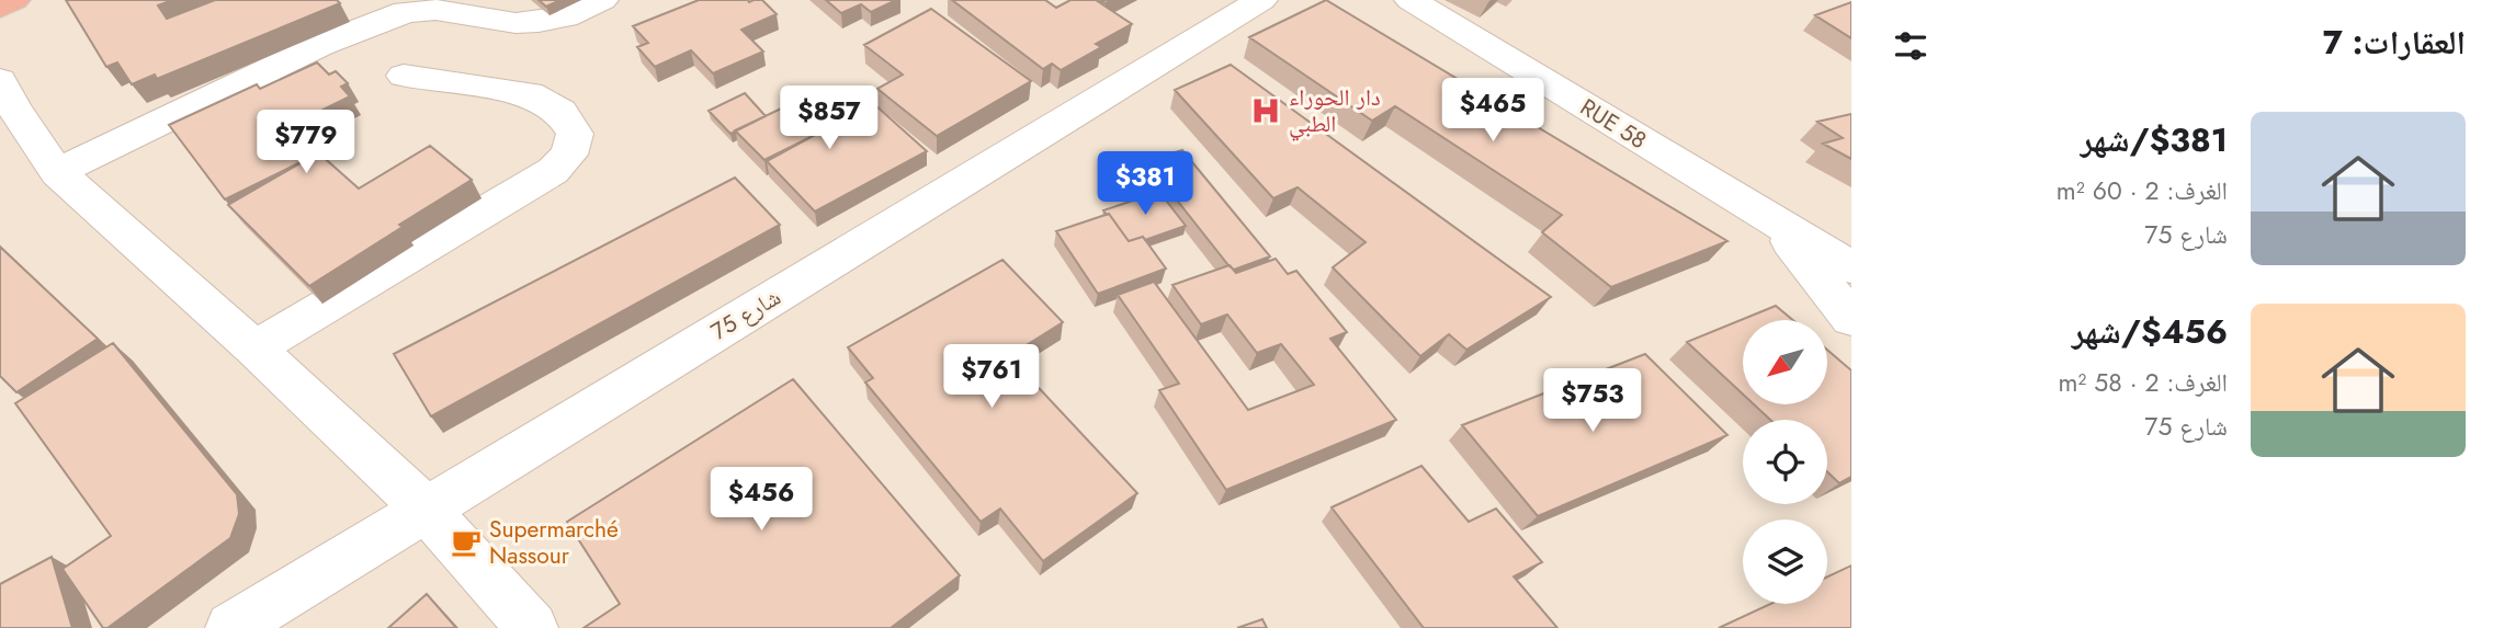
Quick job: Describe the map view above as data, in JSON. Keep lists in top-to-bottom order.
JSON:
{
  "streets": {
    "street": ["RUE 58", "شارع 75"]
  },
  "places": {
    "hospital": ["دار الحوراء الطبي"],
    "cafe": ["Supermarché Nassour"]
  },
  "north": "bottom left",
  "page": {
    "heading": "العقارات: 7",
    "price": [
      "$465",
      "$857",
      "$779",
      "$381",
      "$761",
      "$753",
      "$456"
    ],
    "list": [
      {
        "name": "$381/شهر",
        "note": "الغرف: 2 · 60 m² · شارع 75"
      },
      {
        "name": "$456/شهر",
        "note": "الغرف: 2 · 58 m² · شارع 75"
      }
    ]
  }
}
